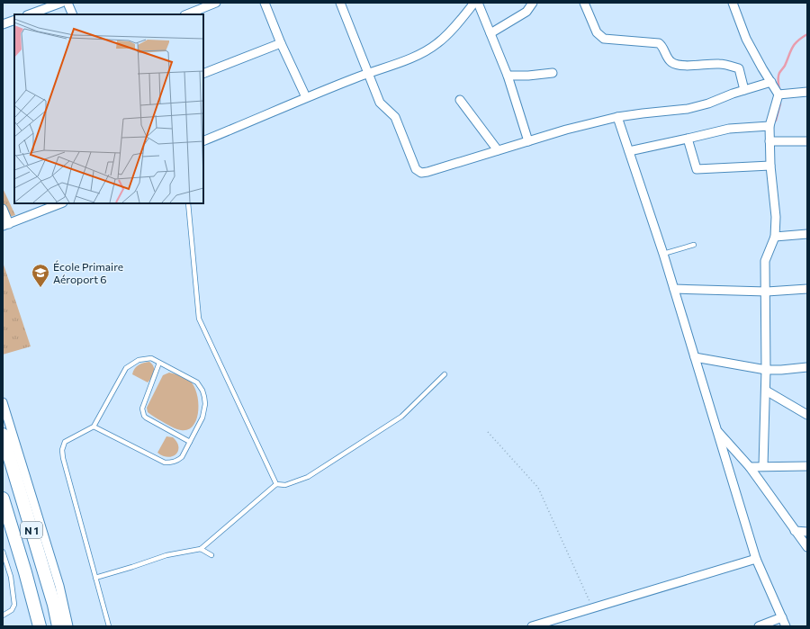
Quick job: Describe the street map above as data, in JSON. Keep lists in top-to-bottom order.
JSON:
{
  "streets": {
    "highway": ["N 1"]
  },
  "places": {
    "school or university": ["École Primaire Aéroport 6"]
  }
}
